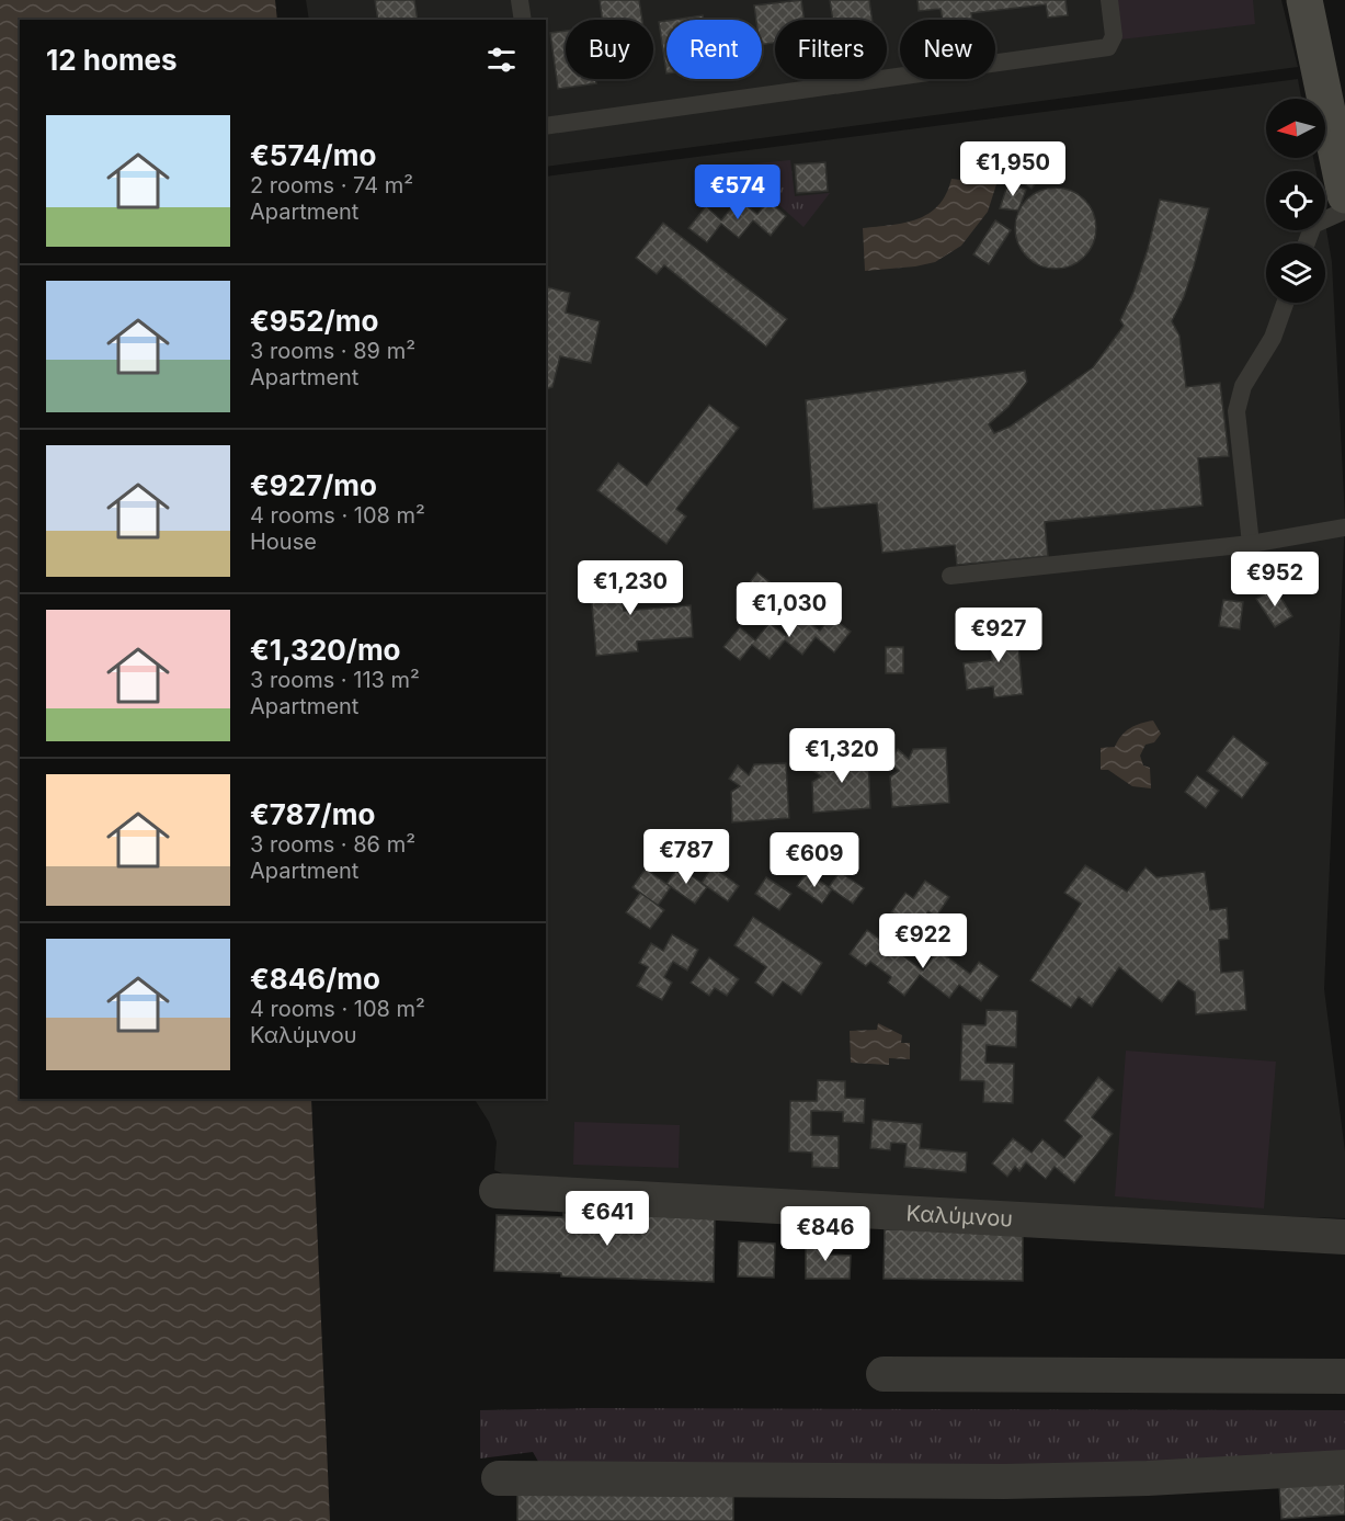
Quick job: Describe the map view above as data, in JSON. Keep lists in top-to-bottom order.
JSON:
{
  "streets": {
    "street": ["Καλύμνου"]
  },
  "north": "left",
  "page": {
    "chip": [
      "Buy",
      "Rent",
      "Filters",
      "New"
    ],
    "heading": "12 homes",
    "list": [
      {
        "name": "€574/mo",
        "note": "2 rooms · 74 m² · Apartment"
      },
      {
        "name": "€952/mo",
        "note": "3 rooms · 89 m² · Apartment"
      },
      {
        "name": "€927/mo",
        "note": "4 rooms · 108 m² · House"
      },
      {
        "name": "€1,320/mo",
        "note": "3 rooms · 113 m² · Apartment"
      },
      {
        "name": "€787/mo",
        "note": "3 rooms · 86 m² · Apartment"
      },
      {
        "name": "€846/mo",
        "note": "4 rooms · 108 m² · Καλύμνου"
      }
    ],
    "price": [
      "€1,950",
      "€574",
      "€952",
      "€1,230",
      "€1,030",
      "€927",
      "€1,320",
      "€787",
      "€609",
      "€922",
      "€641",
      "€846"
    ]
  }
}
